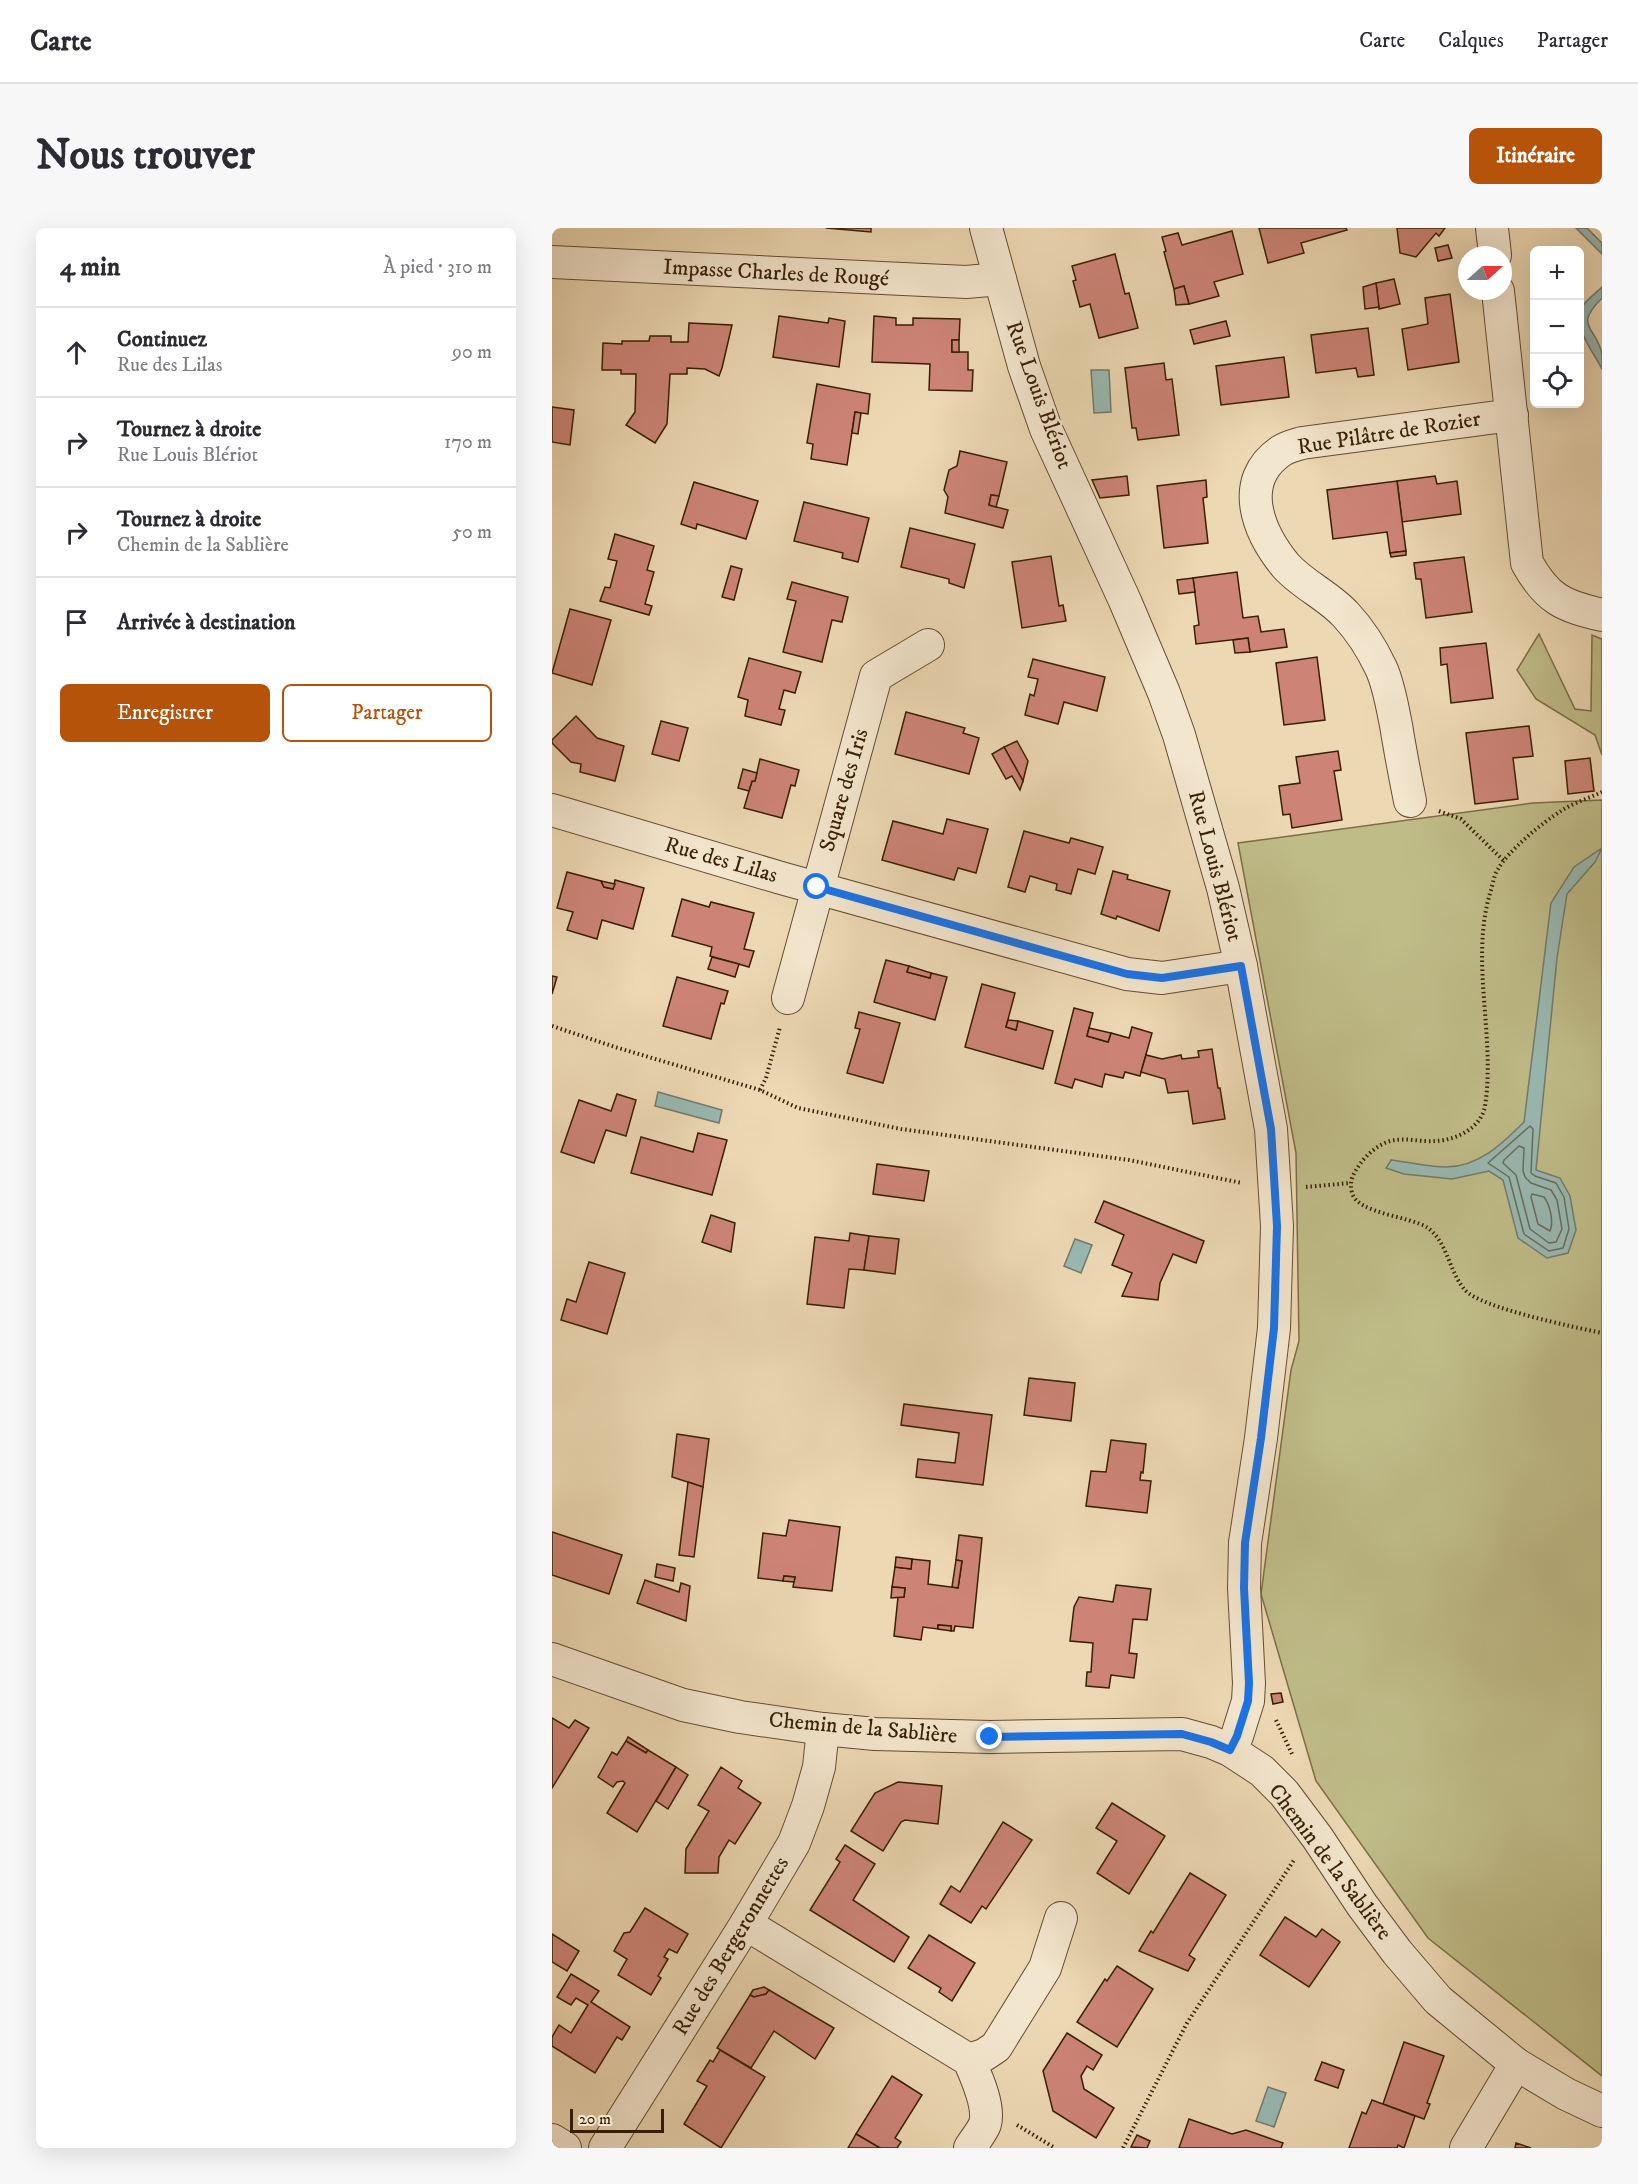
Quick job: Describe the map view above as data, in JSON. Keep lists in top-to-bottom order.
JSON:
{
  "streets": {
    "street": [
      "Impasse Charles de Rougé",
      "Rue Louis Blériot",
      "Rue Pilâtre de Rozier",
      "Square des Iris",
      "Rue des Lilas",
      "Chemin de la Sablière",
      "Rue des Bergeronnettes"
    ]
  },
  "crossings": [
    ["Impasse Charles de Rougé", "Rue Louis Blériot"],
    ["Rue Louis Blériot", "Rue des Lilas"],
    ["Rue Louis Blériot", "Chemin de la Sablière"],
    ["Square des Iris", "Rue des Lilas"],
    ["Chemin de la Sablière", "Rue des Bergeronnettes"]
  ],
  "scale_bar": "20 m",
  "north": "right",
  "page": {
    "header": "Carte",
    "nav": ["Carte", "Calques", "Partager"],
    "buttons": [
      "Itinéraire",
      ["Enregistrer", "Partager"]
    ],
    "title": "Nous trouver",
    "heading": ["4 min", "À pied · 310 m"],
    "map_buttons": ["+", "−"],
    "list": [
      ["Continuez", "Rue des Lilas", "90 m"],
      ["Tournez à droite", "Rue Louis Blériot", "170 m"],
      ["Tournez à droite", "Chemin de la Sablière", "50 m"],
      "Arrivée à destination"
    ],
    "scale": "20 m"
  }
}
